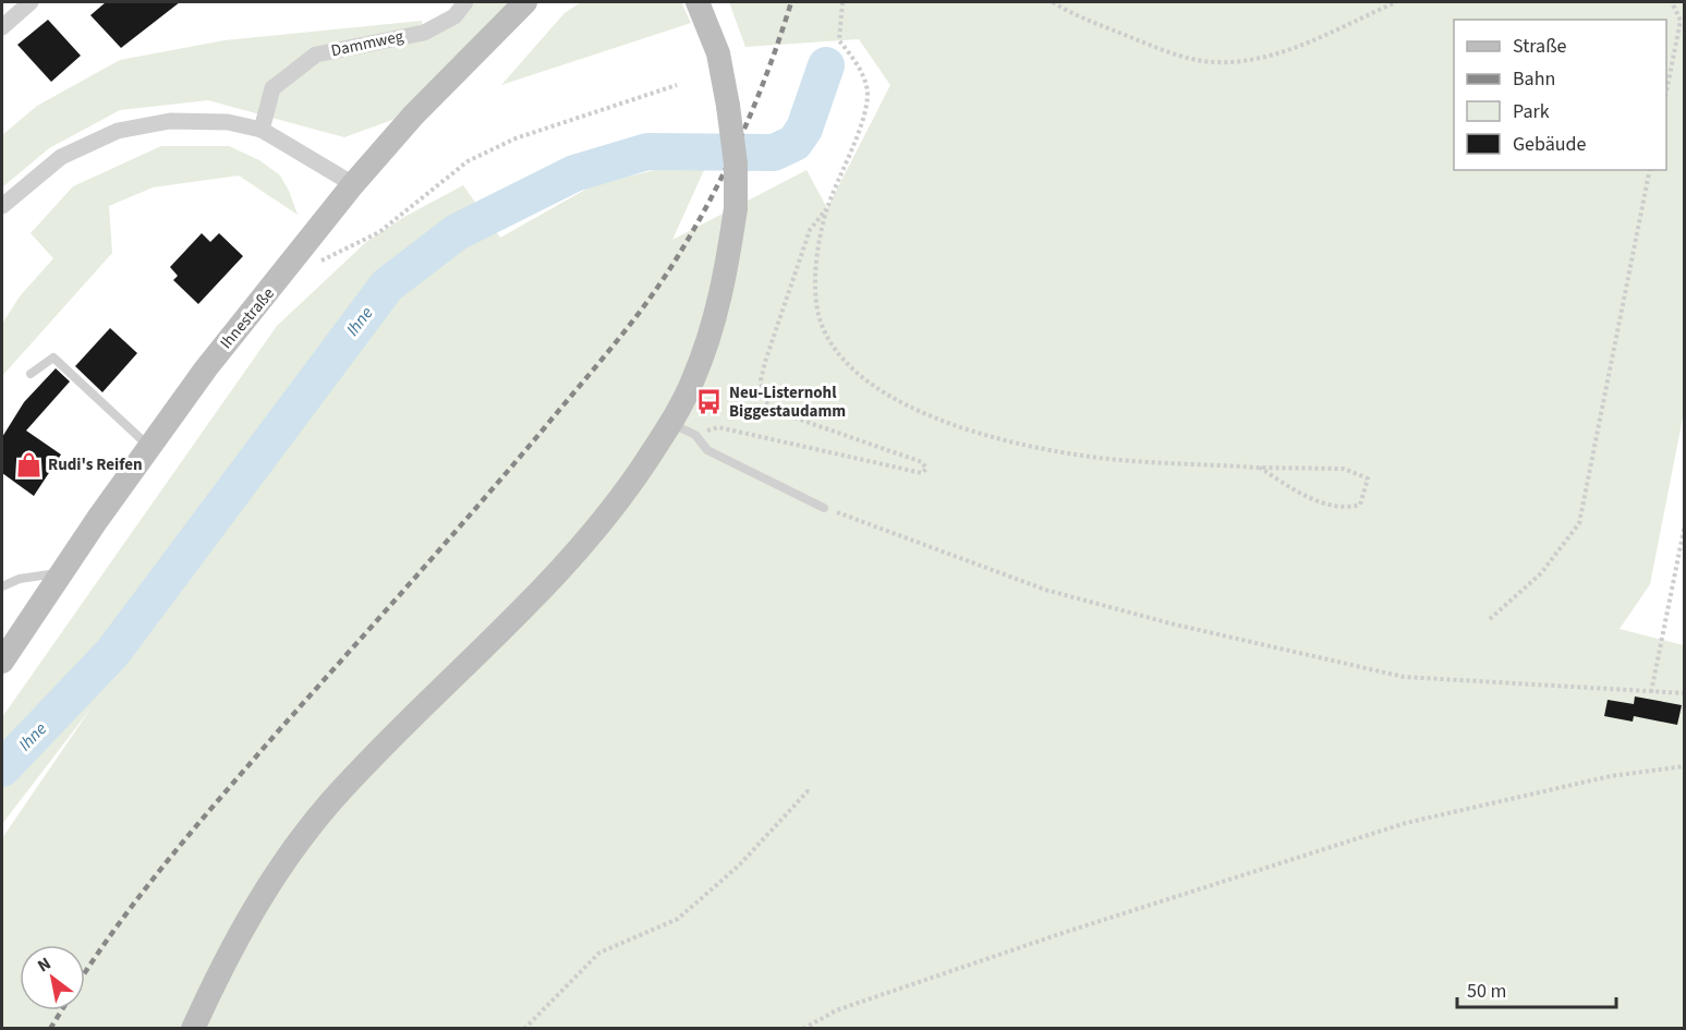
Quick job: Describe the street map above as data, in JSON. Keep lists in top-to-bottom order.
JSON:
{
  "streets": {
    "main road": ["Ihnestraße"],
    "street": ["Dammweg"]
  },
  "water": ["Ihne"],
  "places": {
    "bus stop": ["Neu-Listernohl Biggestaudamm"],
    "shop": ["Rudi's Reifen"]
  },
  "legend": [
    "Straße",
    "Bahn",
    "Park",
    "Gebäude"
  ],
  "scale_bar": "50 m",
  "north": "top left"
}
